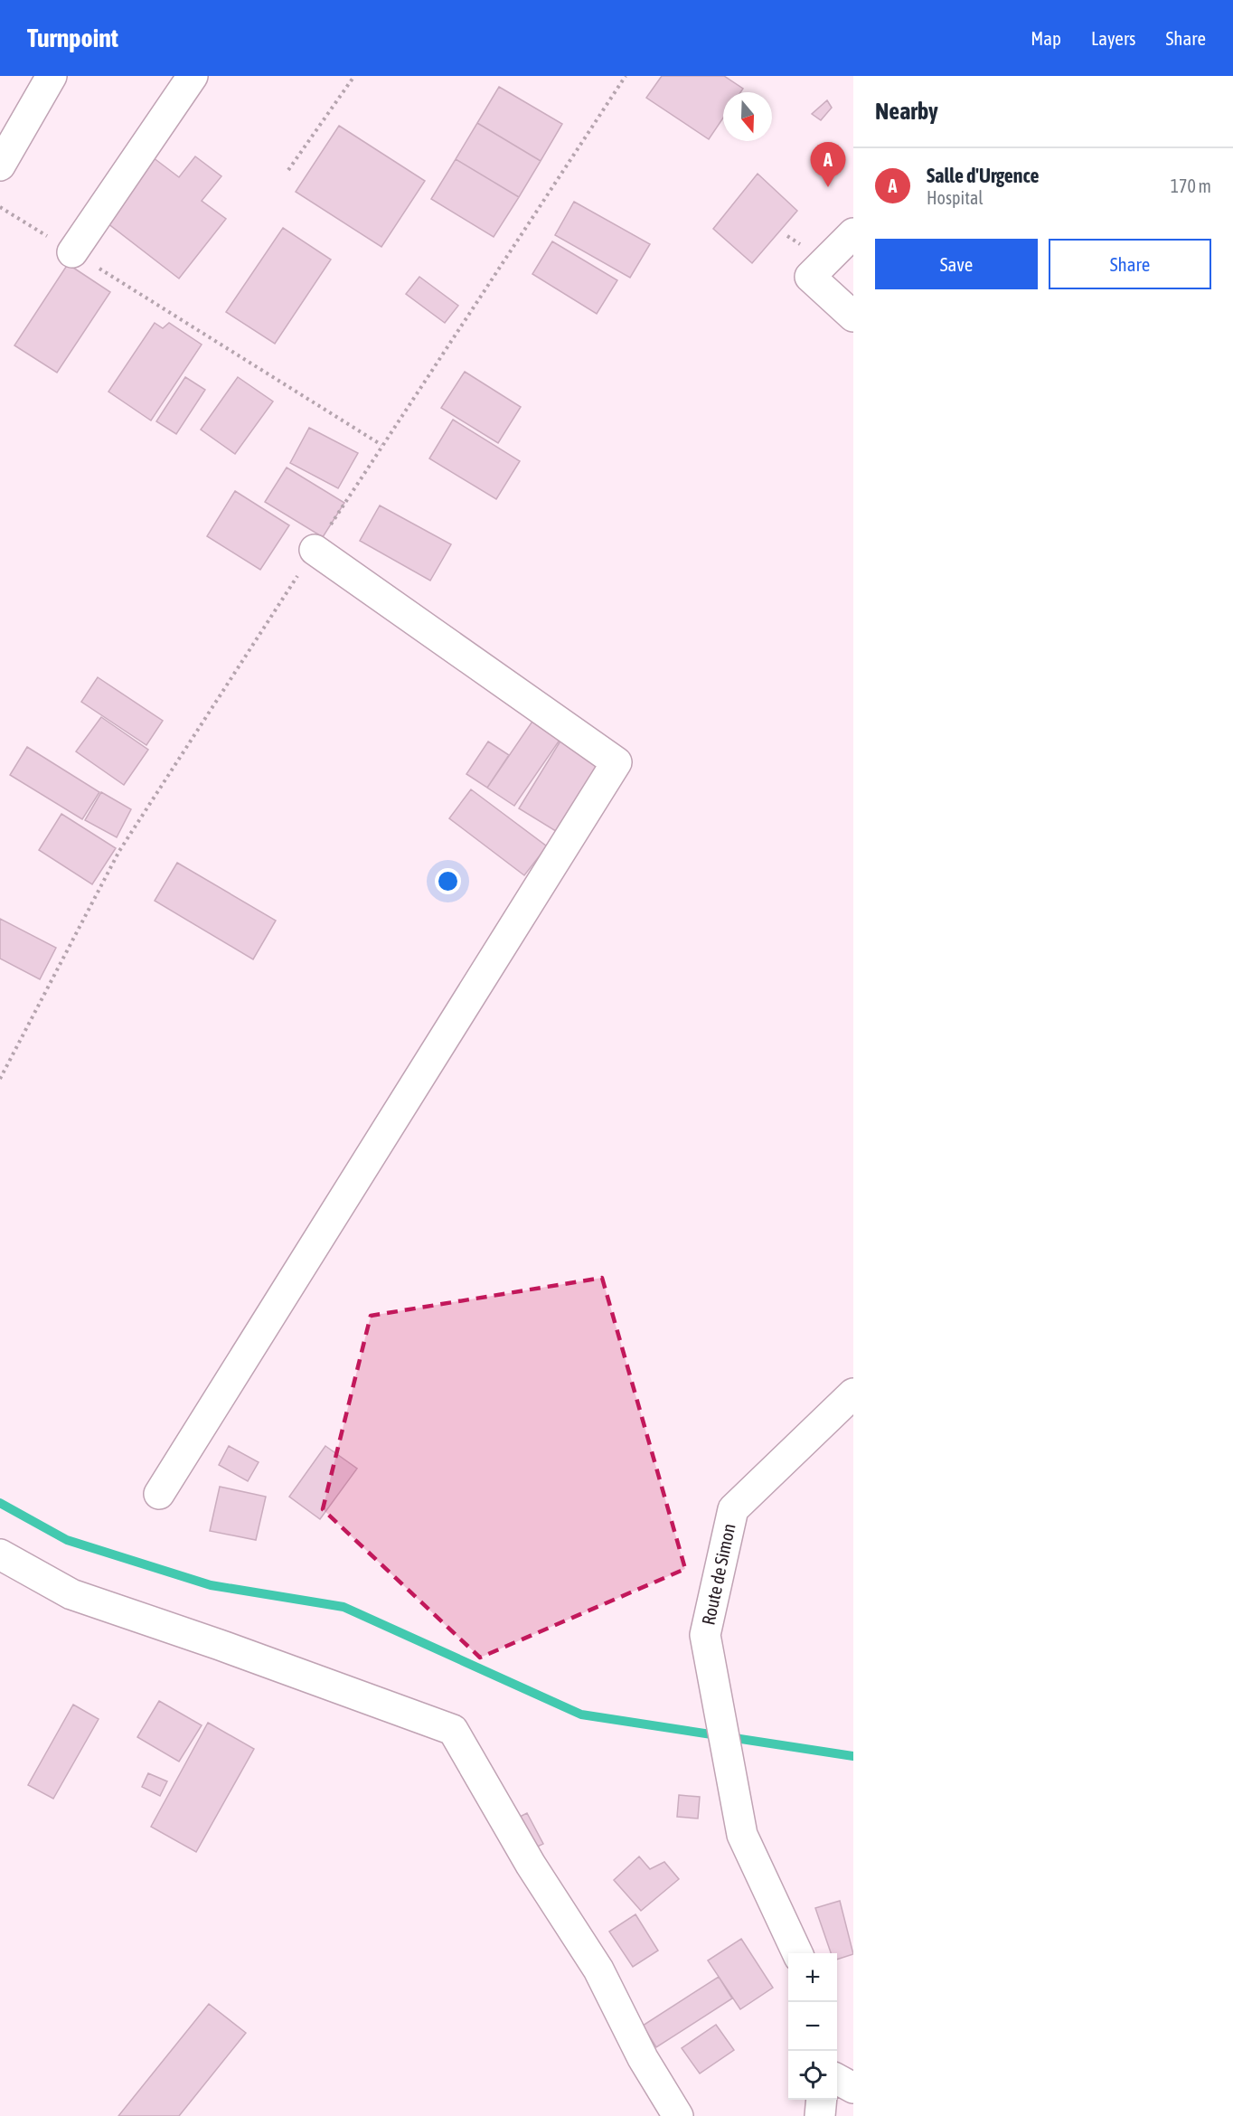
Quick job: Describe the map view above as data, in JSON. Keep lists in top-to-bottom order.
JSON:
{
  "streets": {
    "street": ["Route de Simon"]
  },
  "north": "bottom",
  "page": {
    "header": "Turnpoint",
    "nav": ["Map", "Layers", "Share"],
    "heading": "Nearby",
    "pins": "A",
    "list": [
      {
        "mark": "A",
        "name": "Salle d'Urgence",
        "note": "Hospital",
        "value": "170 m"
      }
    ],
    "buttons": ["Save", "Share"],
    "map_buttons": ["+", "−"]
  }
}
